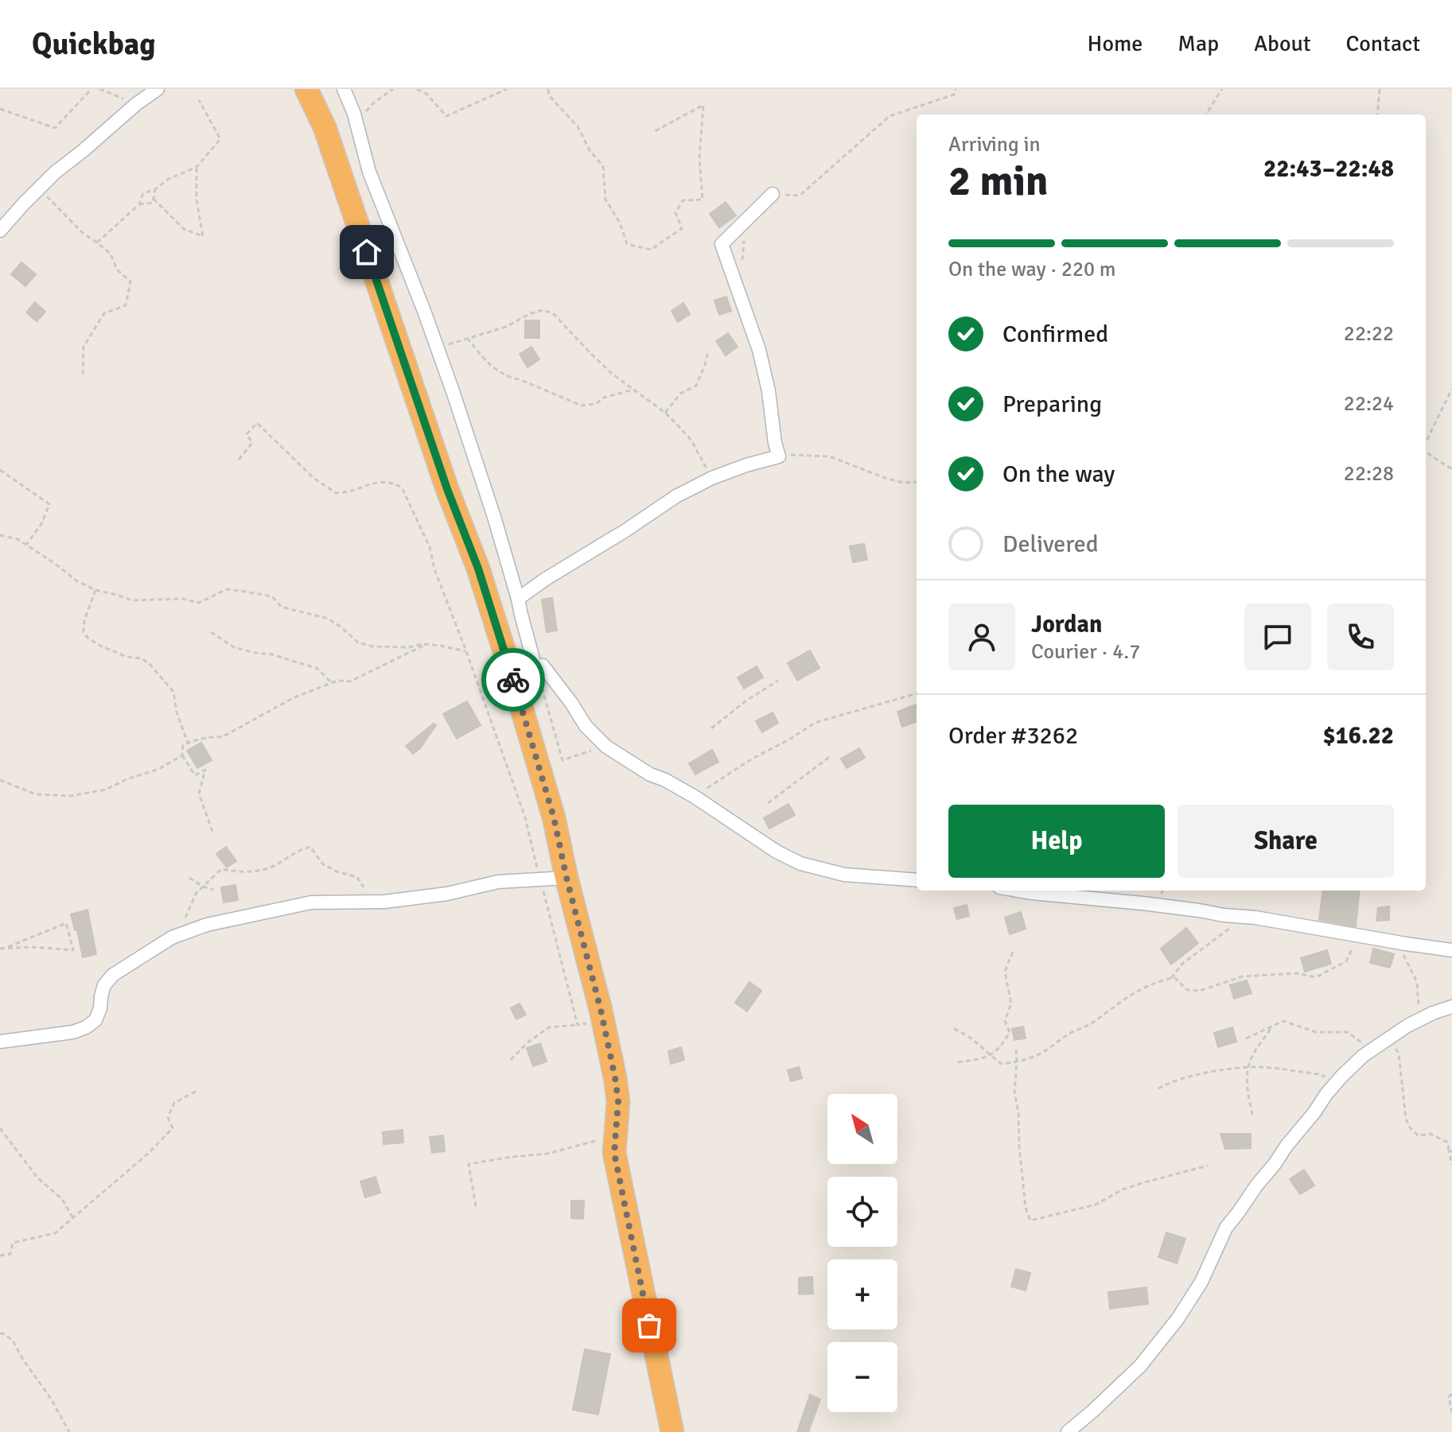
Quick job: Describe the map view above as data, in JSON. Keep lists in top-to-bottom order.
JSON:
{
  "north": "top left",
  "page": {
    "header": "Quickbag",
    "nav": [
      "Home",
      "Map",
      "About",
      "Contact"
    ],
    "heading": ["2 min", "Arriving in", "22:43–22:48"],
    "panel": [
      "Jordan",
      "Courier · 4.7",
      "Order #3262",
      "$16.22"
    ],
    "bar": "On the way · 220 m",
    "list": [
      ["Confirmed", "22:22"],
      ["Preparing", "22:24"],
      ["On the way", "22:28"],
      "Delivered"
    ],
    "buttons": ["Help", "Share"],
    "map_buttons": ["+", "−"]
  }
}
